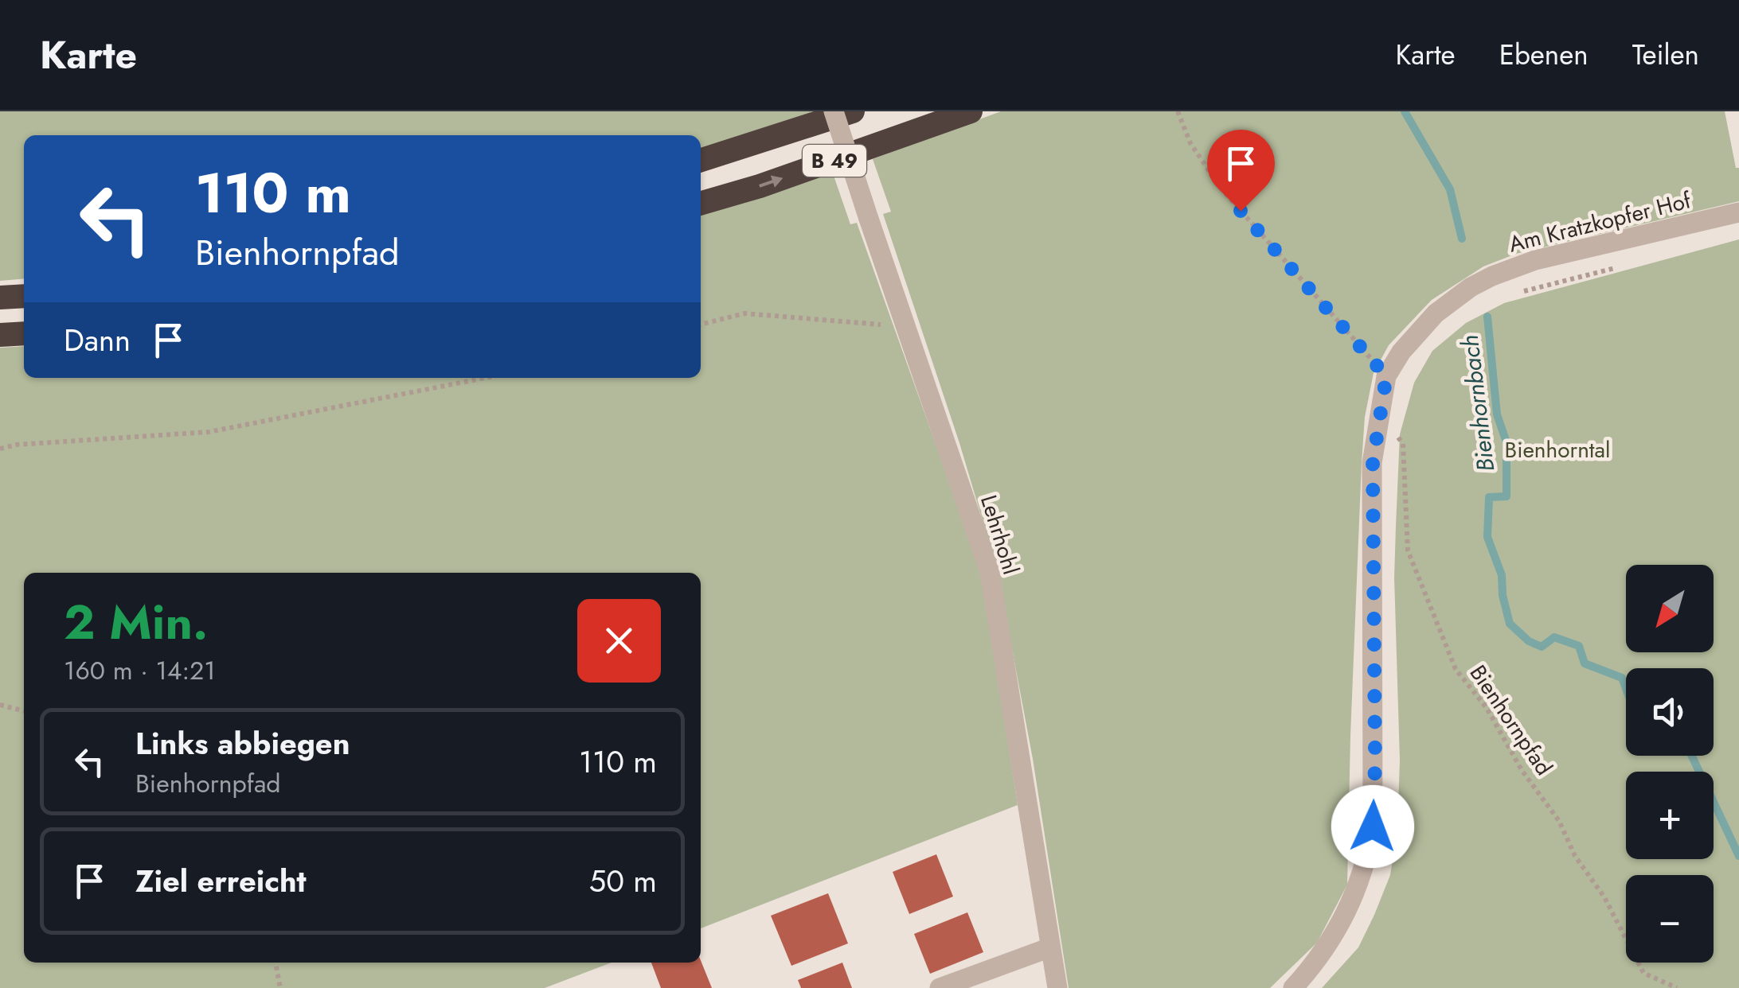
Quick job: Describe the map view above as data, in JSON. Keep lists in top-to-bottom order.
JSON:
{
  "streets": {
    "highway": ["B 49"],
    "street": ["Am Kratzkopfer Hof", "Lehrhohl"],
    "path": ["Bienhornpfad"]
  },
  "water": ["Bienhornbach"],
  "parks": ["Bienhorntal"],
  "north": "bottom left",
  "page": {
    "header": "Karte",
    "nav": ["Karte", "Ebenen", "Teilen"],
    "turn": ["110 m", "Bienhornpfad"],
    "then": "Dann",
    "map_buttons": ["+", "−"],
    "heading": ["2 Min.", "160 m · 14:21"],
    "list": [
      {
        "name": "Links abbiegen",
        "note": "Bienhornpfad",
        "value": "110 m"
      },
      {
        "name": "Ziel erreicht",
        "value": "50 m"
      }
    ]
  }
}
